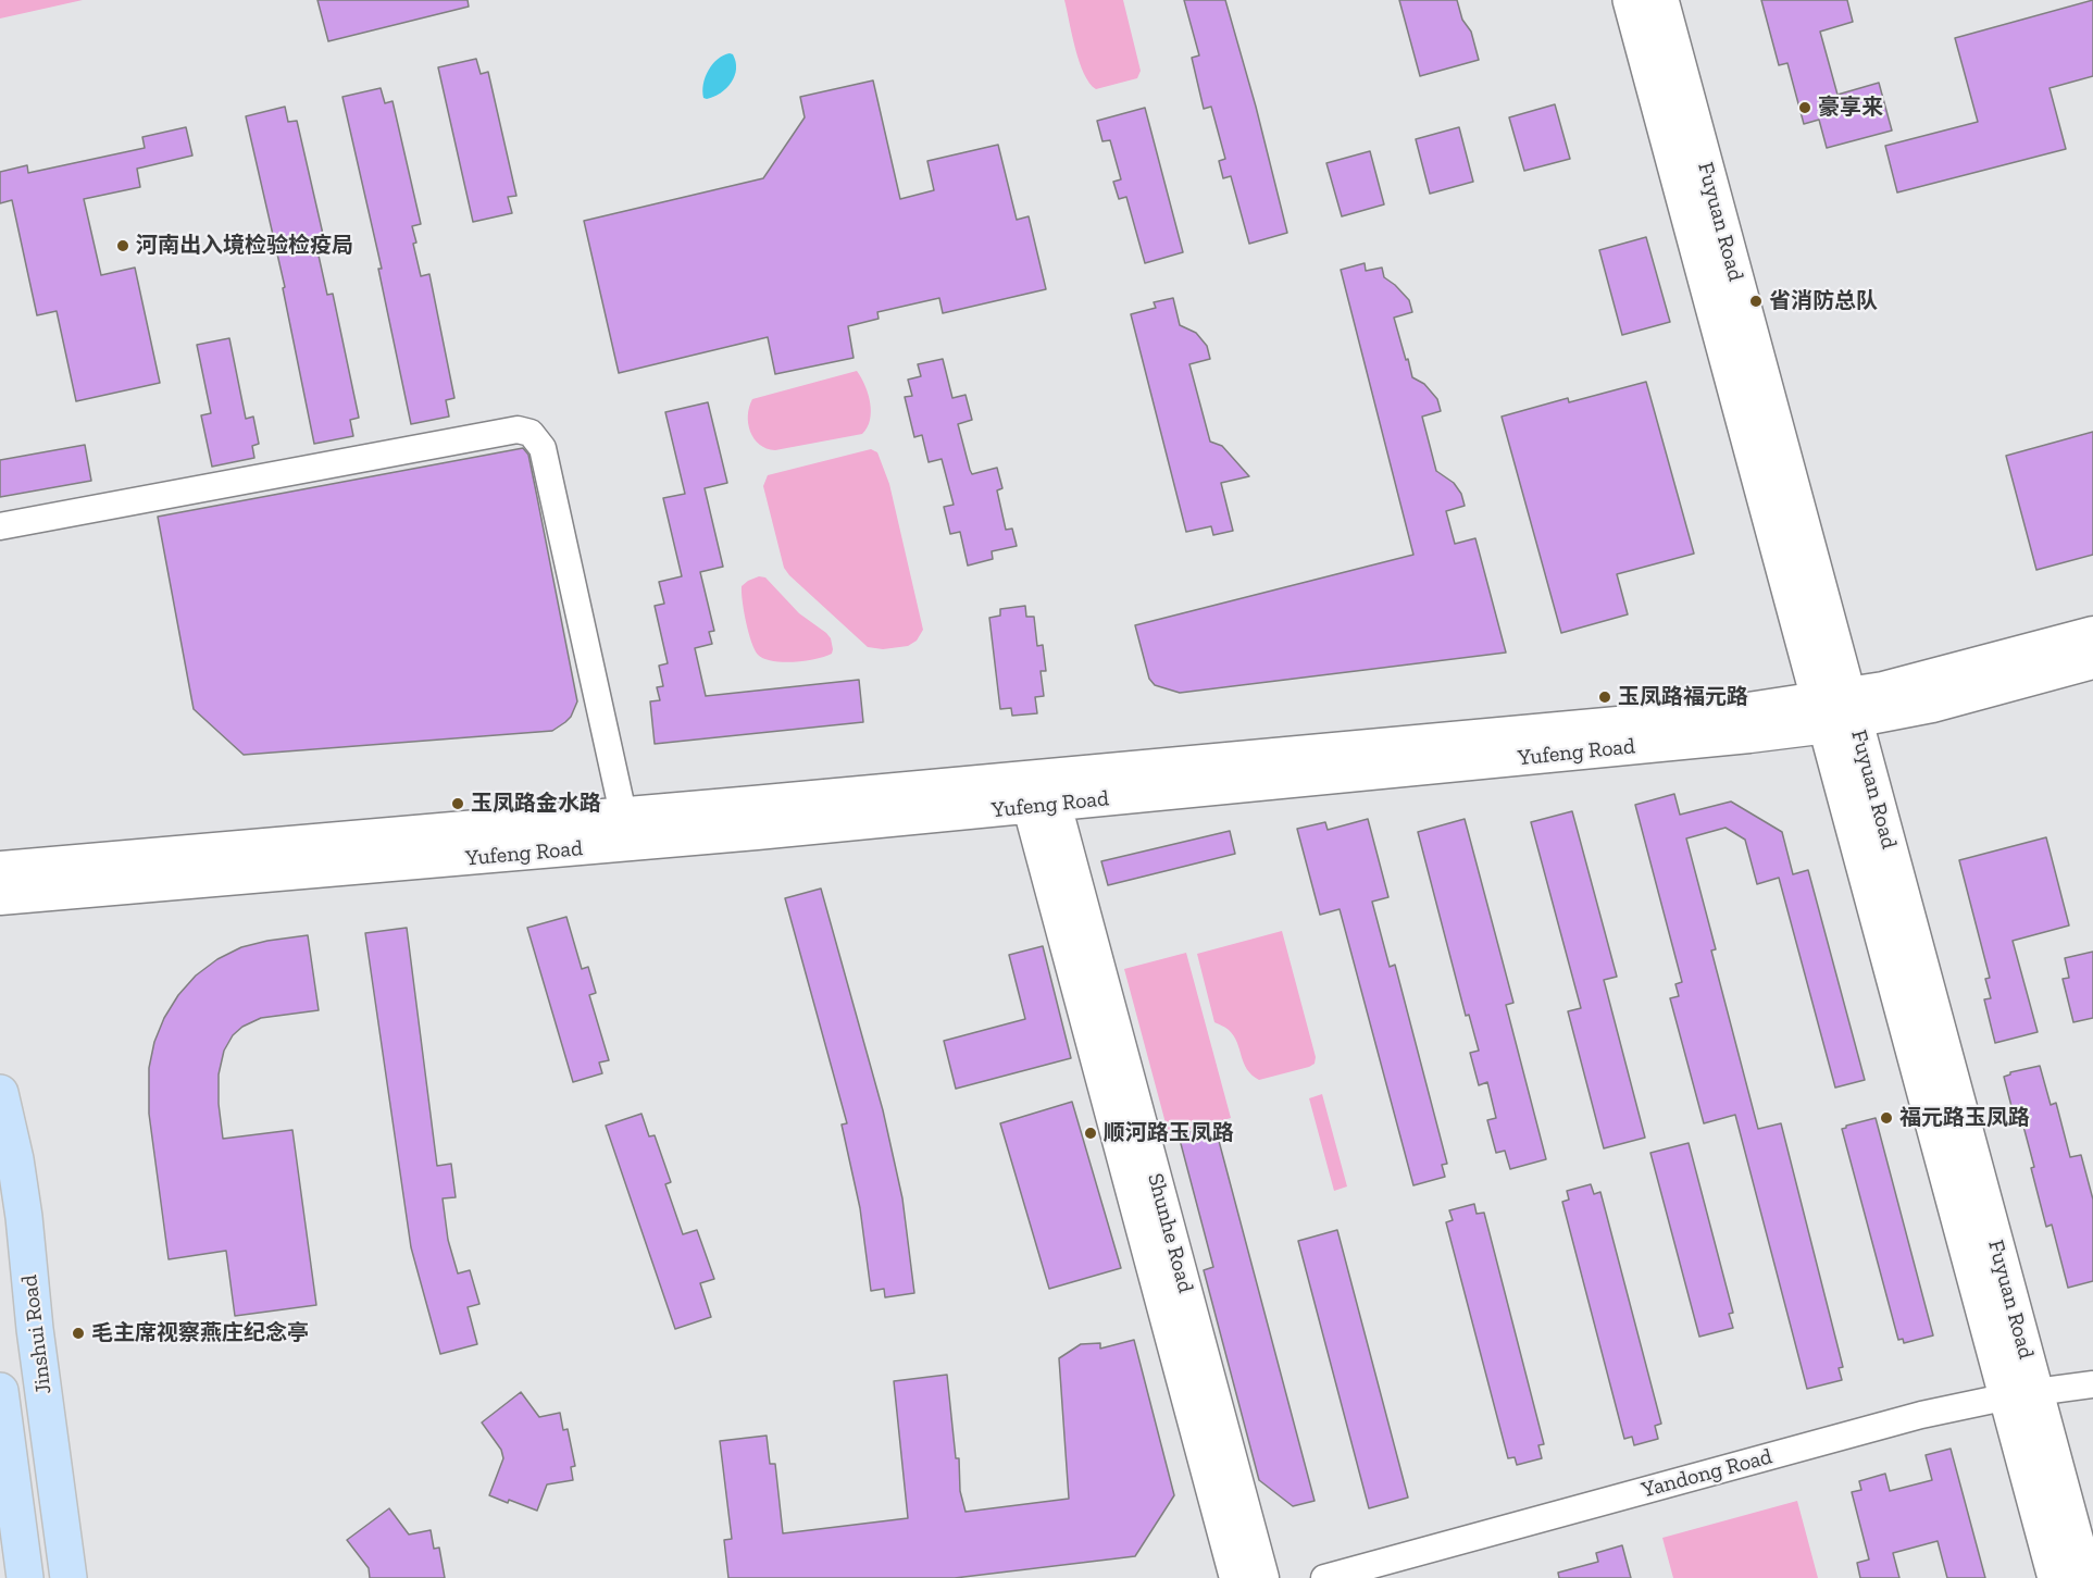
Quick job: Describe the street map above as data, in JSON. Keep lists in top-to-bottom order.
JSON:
{
  "streets": {
    "main road": ["Fuyuan Road", "Jinshui Road"],
    "street": ["Yufeng Road", "Shunhe Road", "Yandong Road"]
  },
  "crossings": [
    ["Fuyuan Road", "Yufeng Road"],
    ["Fuyuan Road", "Yandong Road"],
    ["Yufeng Road", "Shunhe Road"]
  ],
  "places": [
    "豪享来",
    "河南出入境检验检疫局",
    "省消防总队",
    "玉凤路福元路",
    "玉凤路金水路",
    "福元路玉凤路",
    "顺河路玉凤路",
    "毛主席视察燕庄纪念亭"
  ]
}
